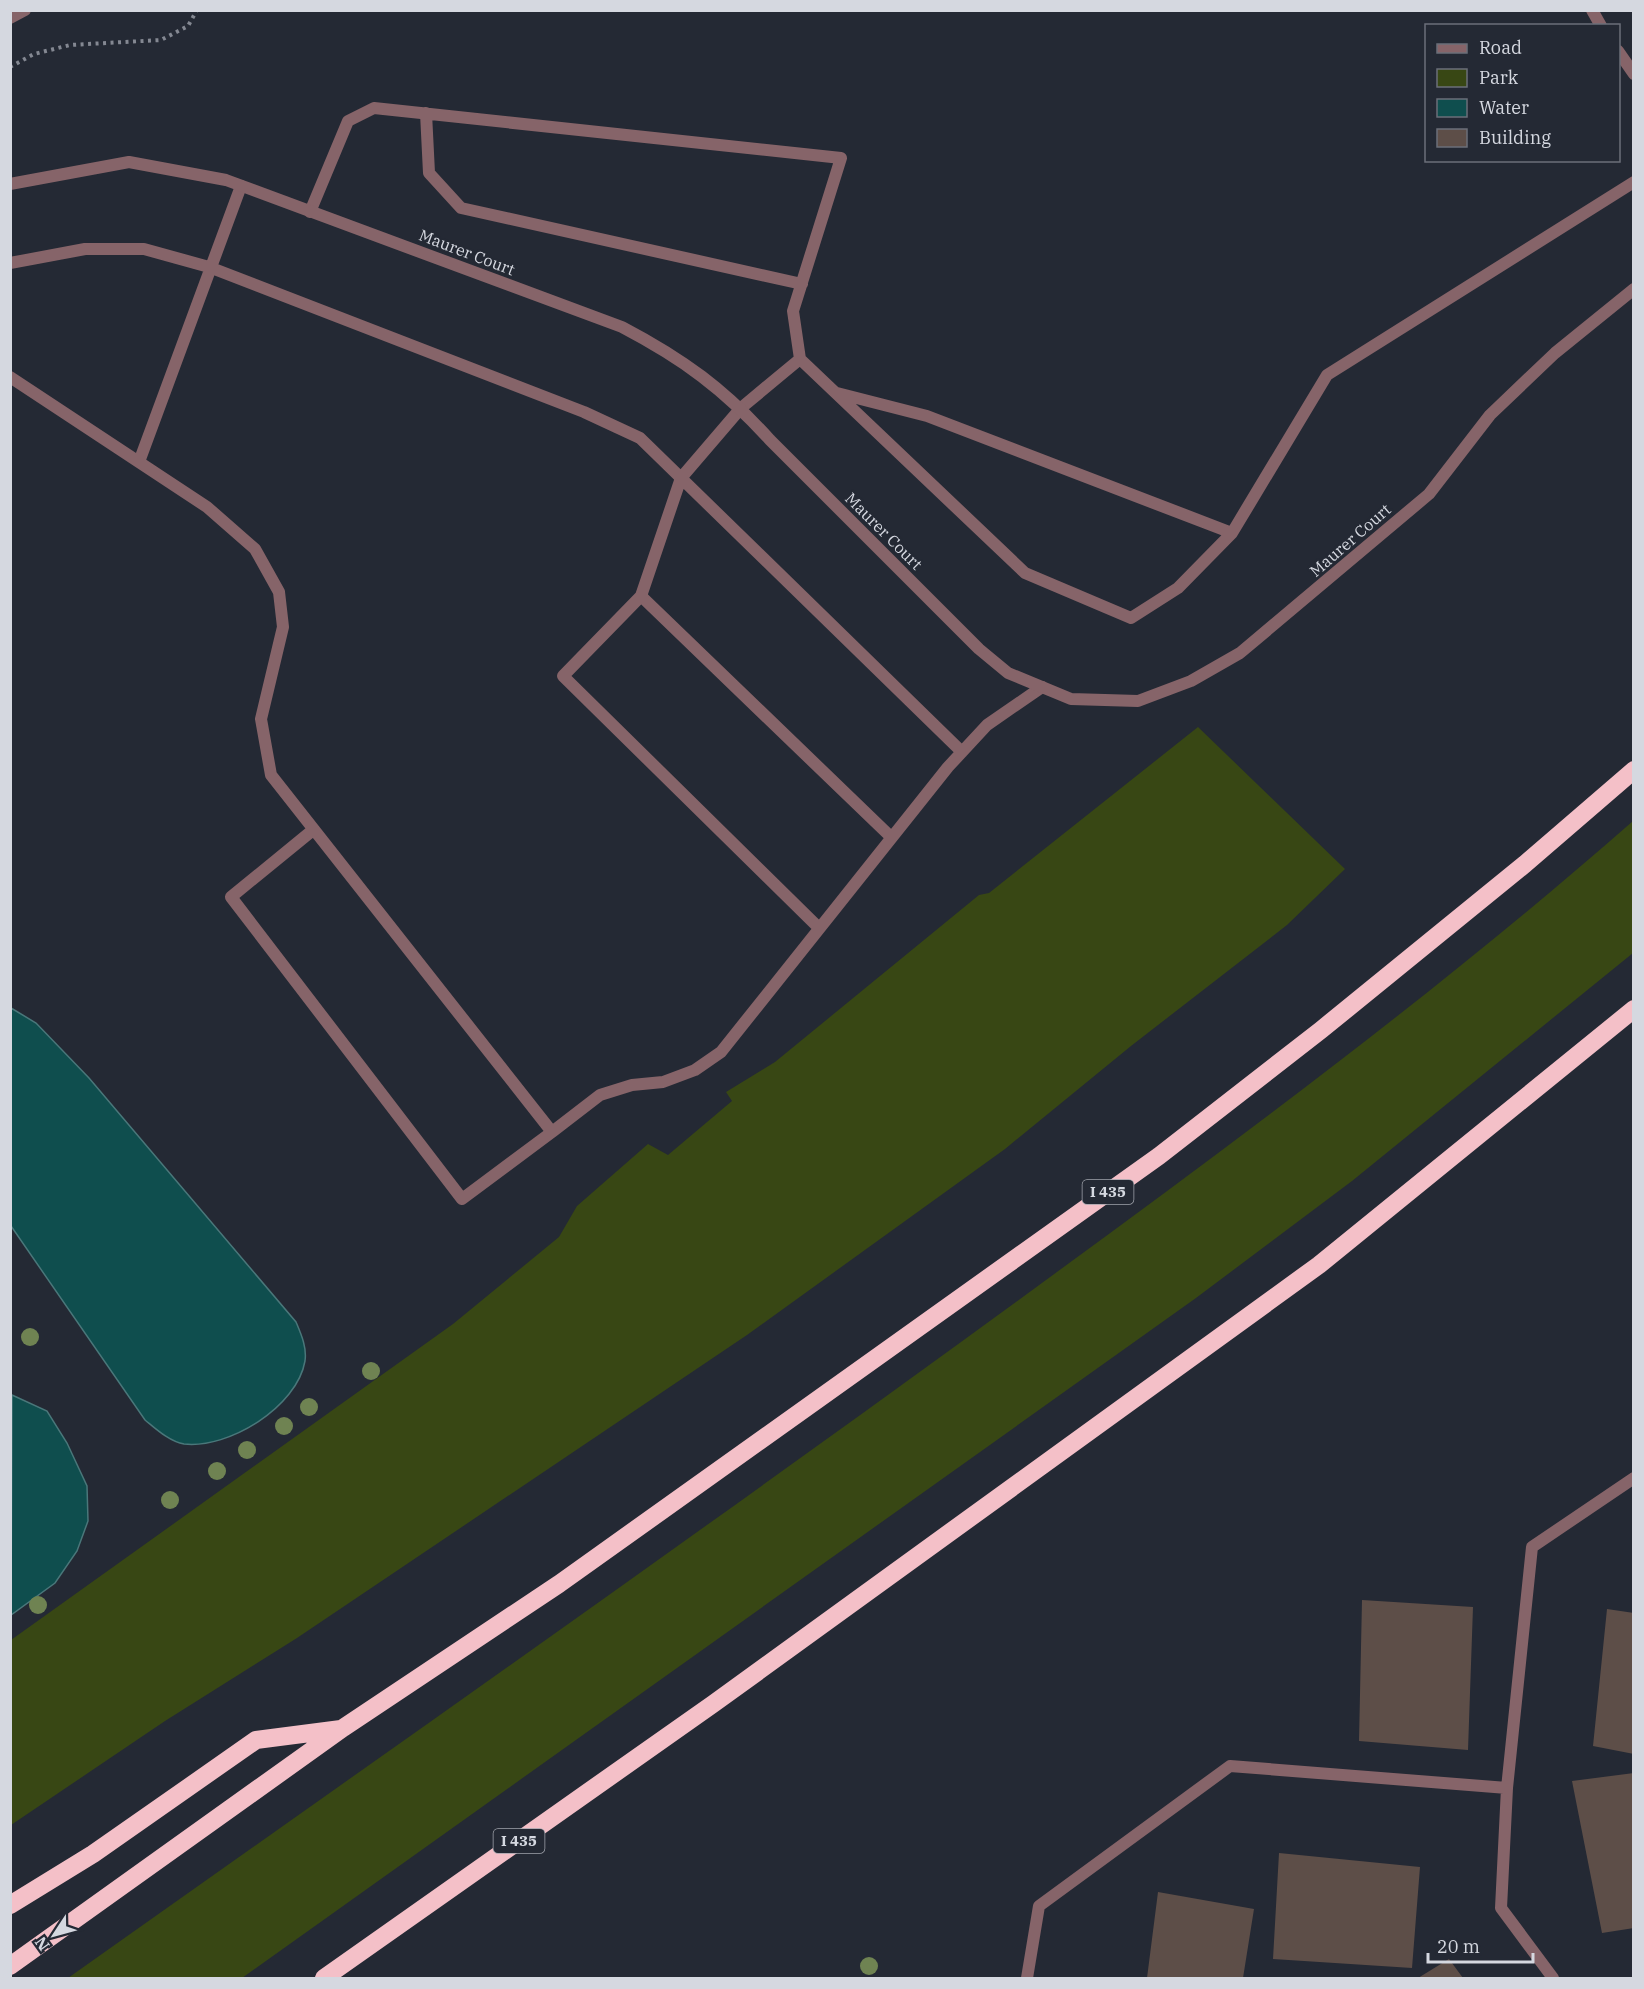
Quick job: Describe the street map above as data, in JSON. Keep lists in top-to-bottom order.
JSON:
{
  "streets": {
    "highway": ["I 435"],
    "street": ["Maurer Court"]
  },
  "legend": [
    "Road",
    "Park",
    "Water",
    "Building"
  ],
  "scale_bar": "20 m",
  "north": "bottom left"
}
